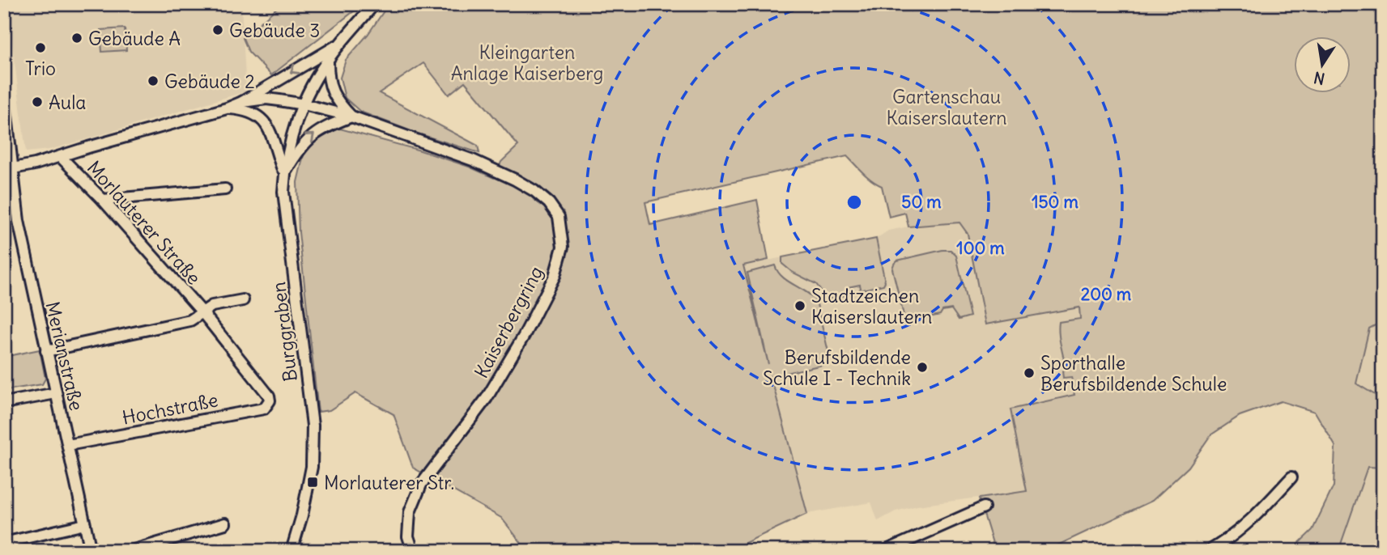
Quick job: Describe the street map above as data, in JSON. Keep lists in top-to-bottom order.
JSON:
{
  "streets": {
    "street": [
      "Morlauterer Straße",
      "Kaiserbergring",
      "Burggraben",
      "Merianstraße",
      "Hochstraße"
    ]
  },
  "crossings": [
    ["Morlauterer Straße", "Hochstraße"],
    ["Kaiserbergring", "Burggraben"],
    ["Merianstraße", "Hochstraße"]
  ],
  "parks": ["Kleingarten Anlage Kaiserberg", "Gartenschau Kaiserslautern"],
  "places": {
    "other": [
      "Gebäude 3",
      "Gebäude A",
      "Trio",
      "Gebäude 2",
      "Aula",
      "Stadtzeichen Kaiserslautern",
      "Berufsbildende Schule I - Technik",
      "Sporthalle Berufsbildende Schule"
    ],
    "transit": ["Morlauterer Str."]
  },
  "north": "bottom",
  "rings": [
    "50 m",
    "150 m",
    "100 m",
    "200 m"
  ]
}
